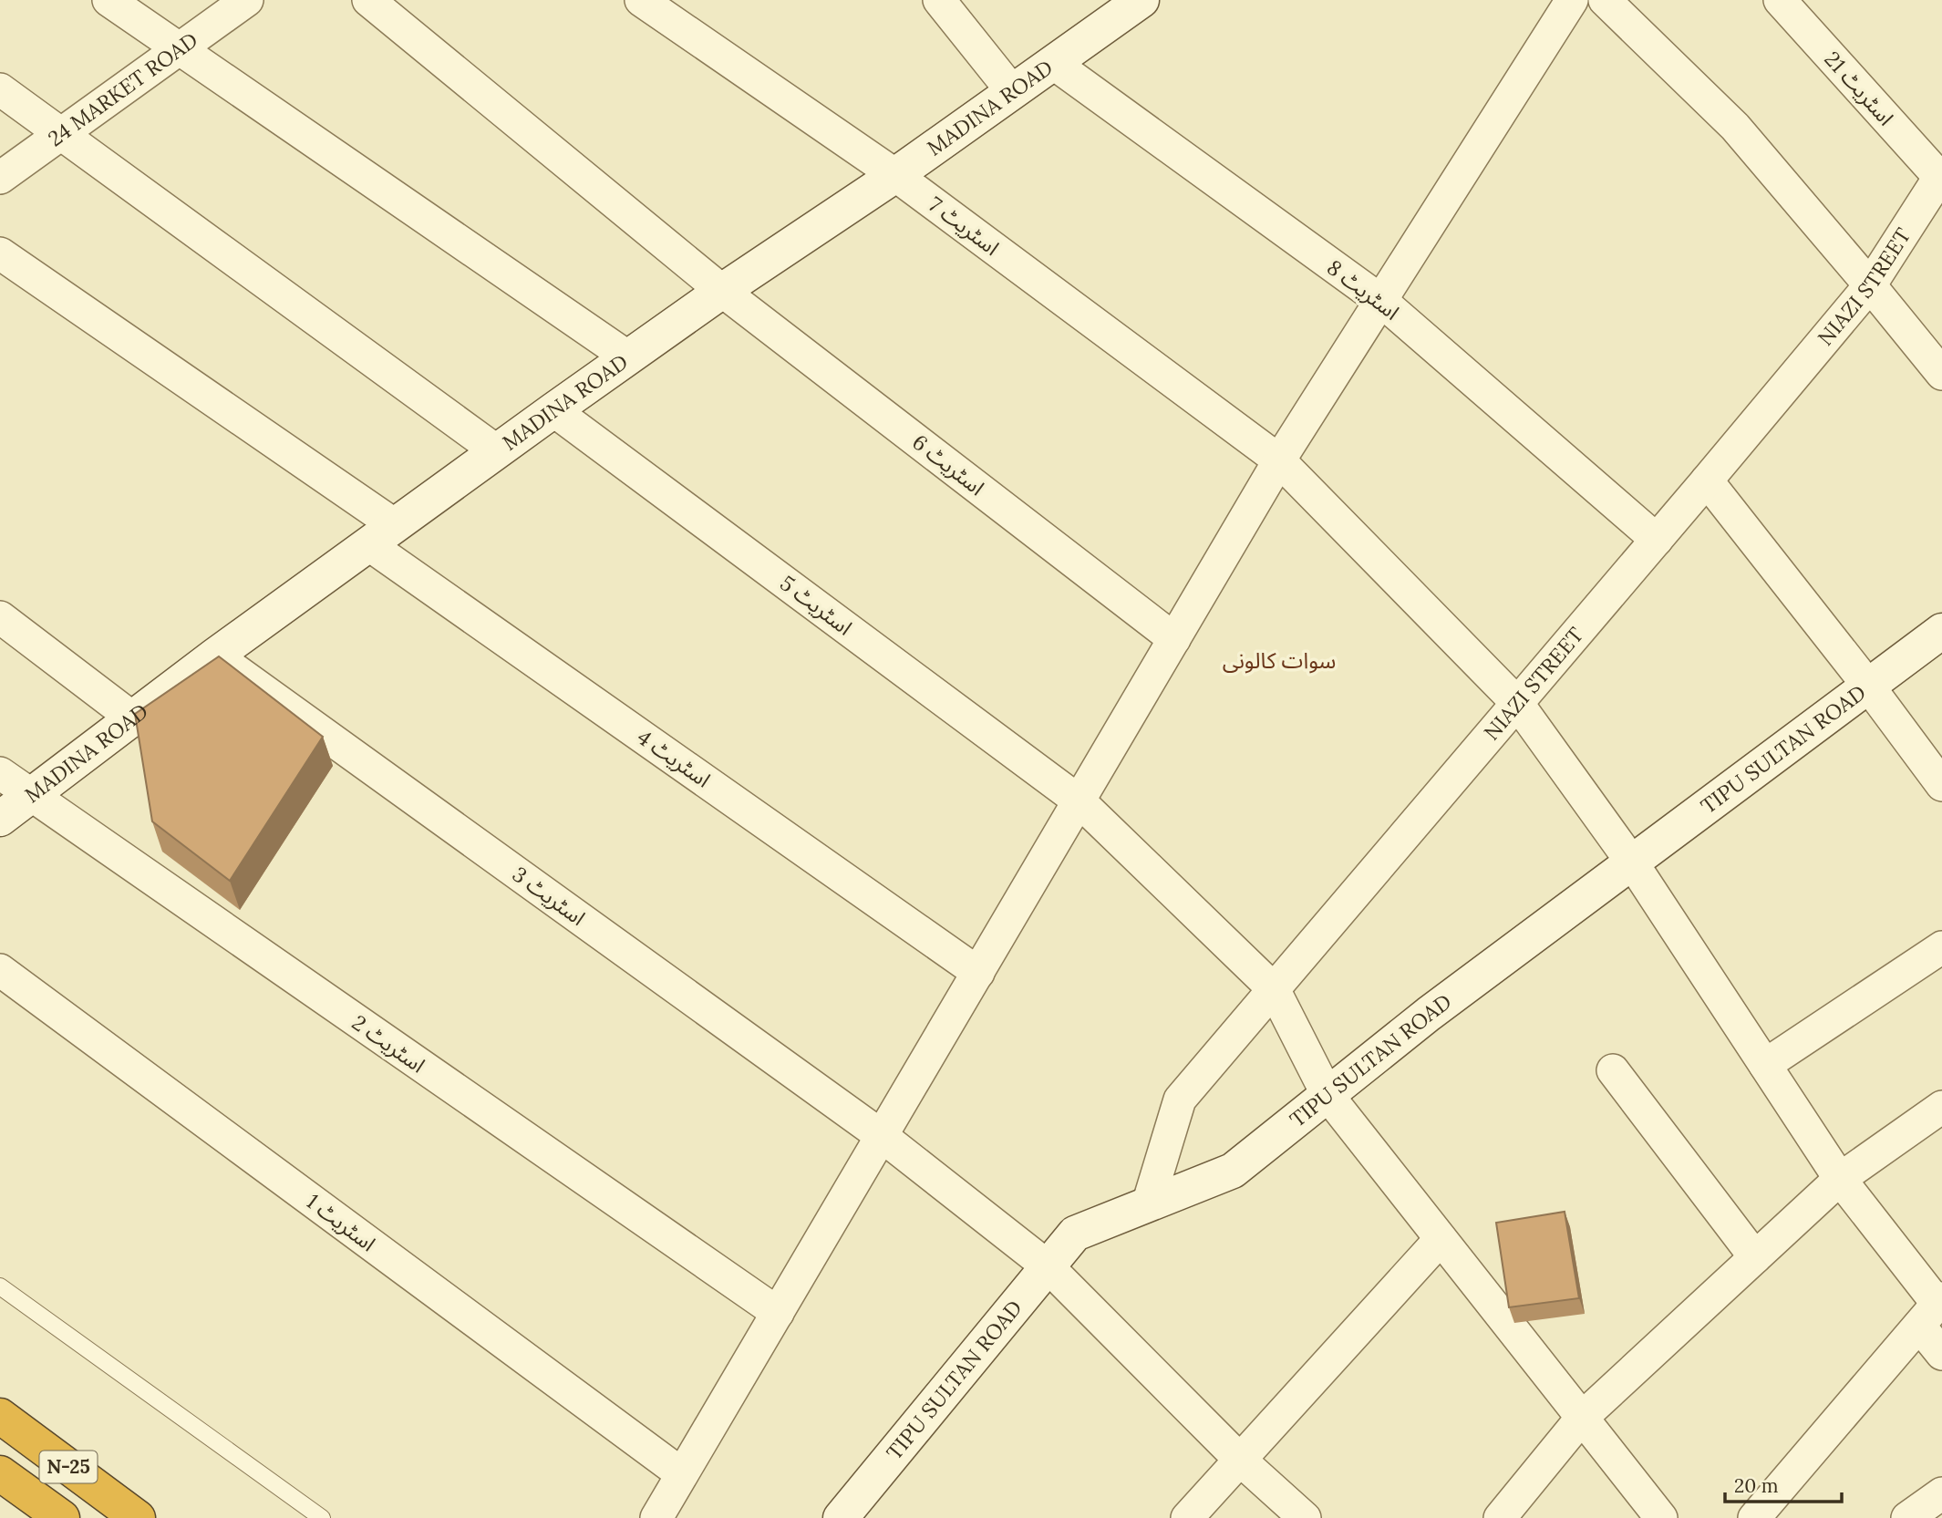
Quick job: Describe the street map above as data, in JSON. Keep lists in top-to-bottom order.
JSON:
{
  "streets": {
    "highway": ["N-25"],
    "street": [
      "اسٹریٹ 21",
      "24 MARKET ROAD",
      "MADINA ROAD",
      "اسٹریٹ 7",
      "NIAZI STREET",
      "اسٹریٹ 8",
      "اسٹریٹ 6",
      "اسٹریٹ 5",
      "TIPU SULTAN ROAD",
      "اسٹریٹ 4",
      "اسٹریٹ 3",
      "اسٹریٹ 2",
      "اسٹریٹ 1"
    ]
  },
  "crossings": [
    ["اسٹریٹ 21", "NIAZI STREET"],
    ["MADINA ROAD", "اسٹریٹ 7"],
    ["MADINA ROAD", "اسٹریٹ 8"],
    ["MADINA ROAD", "اسٹریٹ 6"],
    ["MADINA ROAD", "اسٹریٹ 5"],
    ["MADINA ROAD", "اسٹریٹ 4"],
    ["MADINA ROAD", "اسٹریٹ 3"],
    ["MADINA ROAD", "اسٹریٹ 2"],
    ["اسٹریٹ 7", "NIAZI STREET"],
    ["اسٹریٹ 7", "TIPU SULTAN ROAD"],
    ["NIAZI STREET", "اسٹریٹ 8"],
    ["NIAZI STREET", "اسٹریٹ 5"],
    ["NIAZI STREET", "TIPU SULTAN ROAD"],
    ["اسٹریٹ 5", "TIPU SULTAN ROAD"],
    ["TIPU SULTAN ROAD", "اسٹریٹ 3"]
  ],
  "districts": ["سوات کالونی"],
  "scale_bar": "20 m"
}
